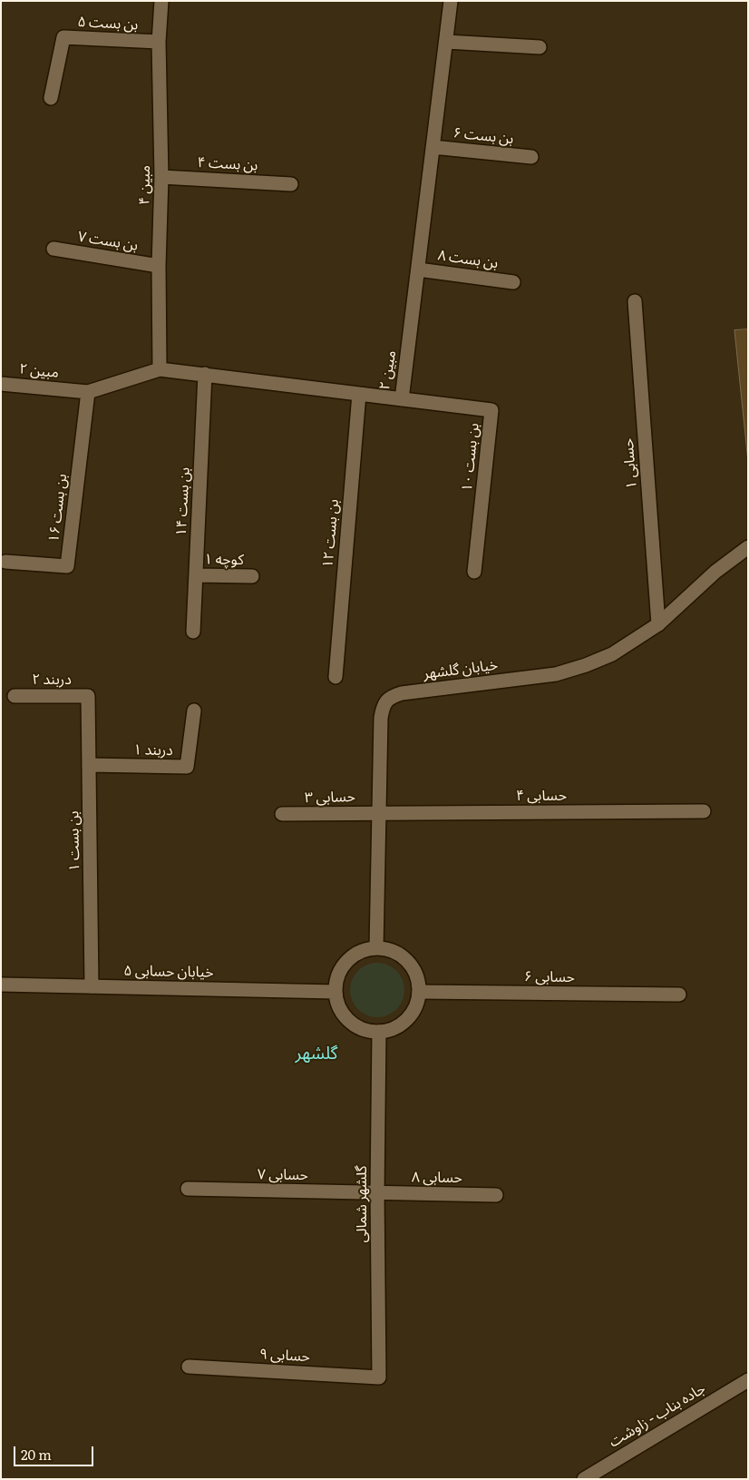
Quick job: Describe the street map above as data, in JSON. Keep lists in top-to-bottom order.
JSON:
{
  "streets": {
    "street": [
      "بن بست ۵",
      "بن بست ۶",
      "بن بست ۴",
      "مبین ۴",
      "بن بست ۷",
      "بن بست ۸",
      "مبین ۲",
      "بن بست ۱۰",
      "حسابی ۱",
      "بن بست ۱۴",
      "بن بست ۱۶",
      "بن بست ۱۲",
      "کوچه ۱",
      "خیابان گلشهر",
      "دربند ۲",
      "دربند ۱",
      "حسابی ۴",
      "حسابی ۳",
      "بن بست ۱",
      "خیابان حسابی ۵",
      "حسابی ۶",
      "حسابی ۷",
      "حسابی ۸",
      "گلشهر شمالی",
      "حسابی ۹",
      "جاده بناب - زاوشت"
    ]
  },
  "crossings": [
    ["بن بست ۵", "مبین ۴"],
    ["بن بست ۶", "مبین ۲"],
    ["بن بست ۴", "مبین ۴"],
    ["مبین ۴", "بن بست ۷"],
    ["مبین ۴", "مبین ۲"],
    ["بن بست ۸", "مبین ۲"],
    ["مبین ۲", "بن بست ۱۰"],
    ["مبین ۲", "بن بست ۱۴"],
    ["مبین ۲", "بن بست ۱۶"],
    ["مبین ۲", "بن بست ۱۲"],
    ["حسابی ۱", "خیابان گلشهر"],
    ["بن بست ۱۴", "کوچه ۱"],
    ["خیابان گلشهر", "حسابی ۴"],
    ["خیابان گلشهر", "حسابی ۳"],
    ["خیابان گلشهر", "خیابان حسابی ۵"],
    ["خیابان گلشهر", "حسابی ۶"],
    ["خیابان گلشهر", "گلشهر شمالی"],
    ["دربند ۲", "بن بست ۱"],
    ["دربند ۱", "بن بست ۱"],
    ["حسابی ۴", "حسابی ۳"],
    ["بن بست ۱", "خیابان حسابی ۵"],
    ["خیابان حسابی ۵", "حسابی ۶"],
    ["خیابان حسابی ۵", "گلشهر شمالی"],
    ["حسابی ۶", "گلشهر شمالی"],
    ["حسابی ۷", "حسابی ۸"],
    ["حسابی ۷", "گلشهر شمالی"],
    ["حسابی ۸", "گلشهر شمالی"],
    ["گلشهر شمالی", "حسابی ۹"]
  ],
  "districts": ["گلشهر"],
  "scale_bar": "20 m"
}
